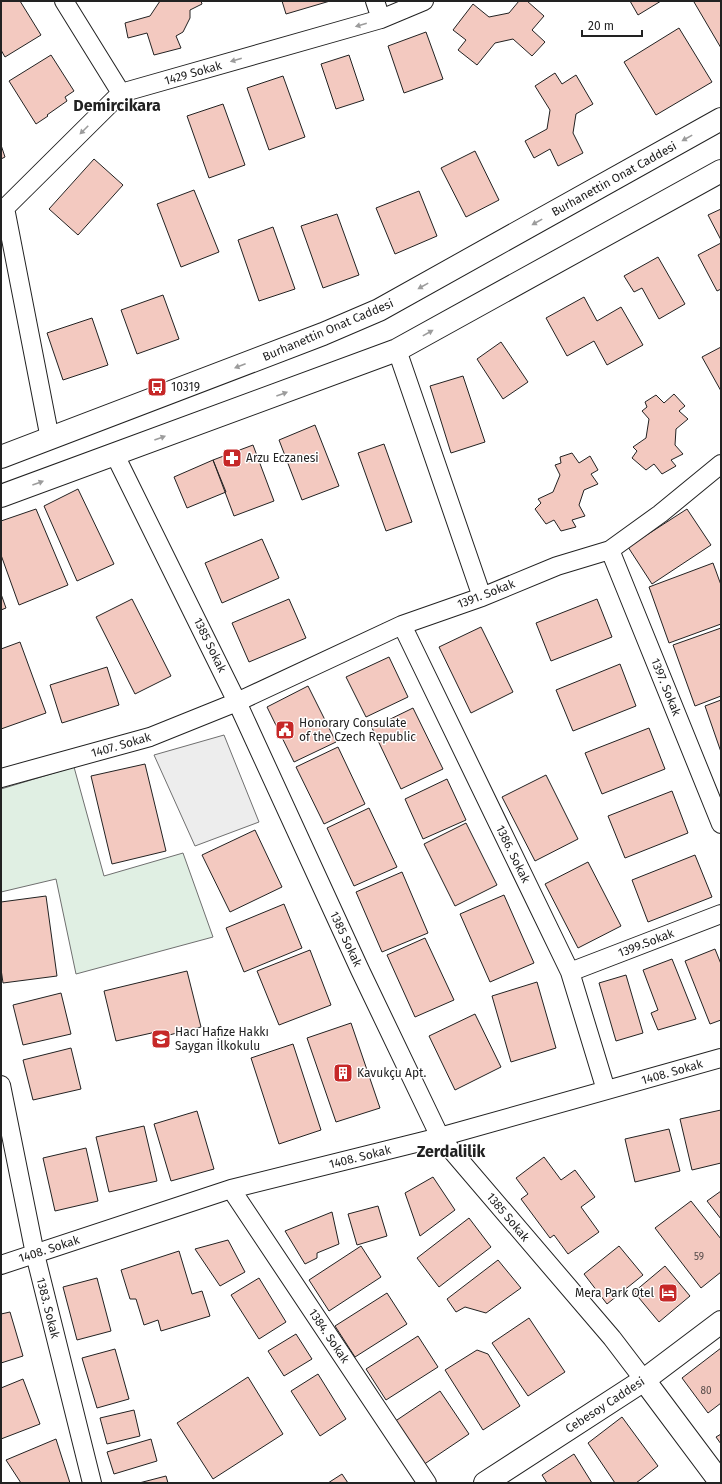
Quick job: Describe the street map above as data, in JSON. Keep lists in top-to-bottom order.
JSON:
{
  "streets": {
    "main road": ["Burhanettin Onat Caddesi", "Cebesoy Caddesi"],
    "street": [
      "1429 Sokak",
      "1391. Sokak",
      "1385 Sokak",
      "1397. Sokak",
      "1407. Sokak",
      "1386. Sokak",
      "1399.Sokak",
      "1408. Sokak",
      "1383. Sokak",
      "1384. Sokak"
    ]
  },
  "crossings": [
    ["1391. Sokak", "1385 Sokak"],
    ["1391. Sokak", "1397. Sokak"],
    ["1391. Sokak", "1407. Sokak"],
    ["1391. Sokak", "1386. Sokak"],
    ["1385 Sokak", "1407. Sokak"],
    ["1385 Sokak", "1408. Sokak"],
    ["1385 Sokak", "Cebesoy Caddesi"],
    ["1386. Sokak", "1399.Sokak"],
    ["1386. Sokak", "1408. Sokak"],
    ["1408. Sokak", "1383. Sokak"],
    ["1408. Sokak", "1384. Sokak"]
  ],
  "one_way": ["1429 Sokak"],
  "districts": ["Demircikara", "Zerdalilik"],
  "places": {
    "bus stop": ["10319"],
    "pharmacy": ["Arzu Eczanesi"],
    "public building": ["Honorary Consulate of the Czech Republic"],
    "school or university": ["Hacı Hafize Hakkı Saygan İlkokulu"],
    "building": ["Kavukçu Apt."],
    "hotel": ["Mera Park Otel"]
  },
  "house_numbers": ["59", "80"],
  "scale_bar": "20 m"
}
